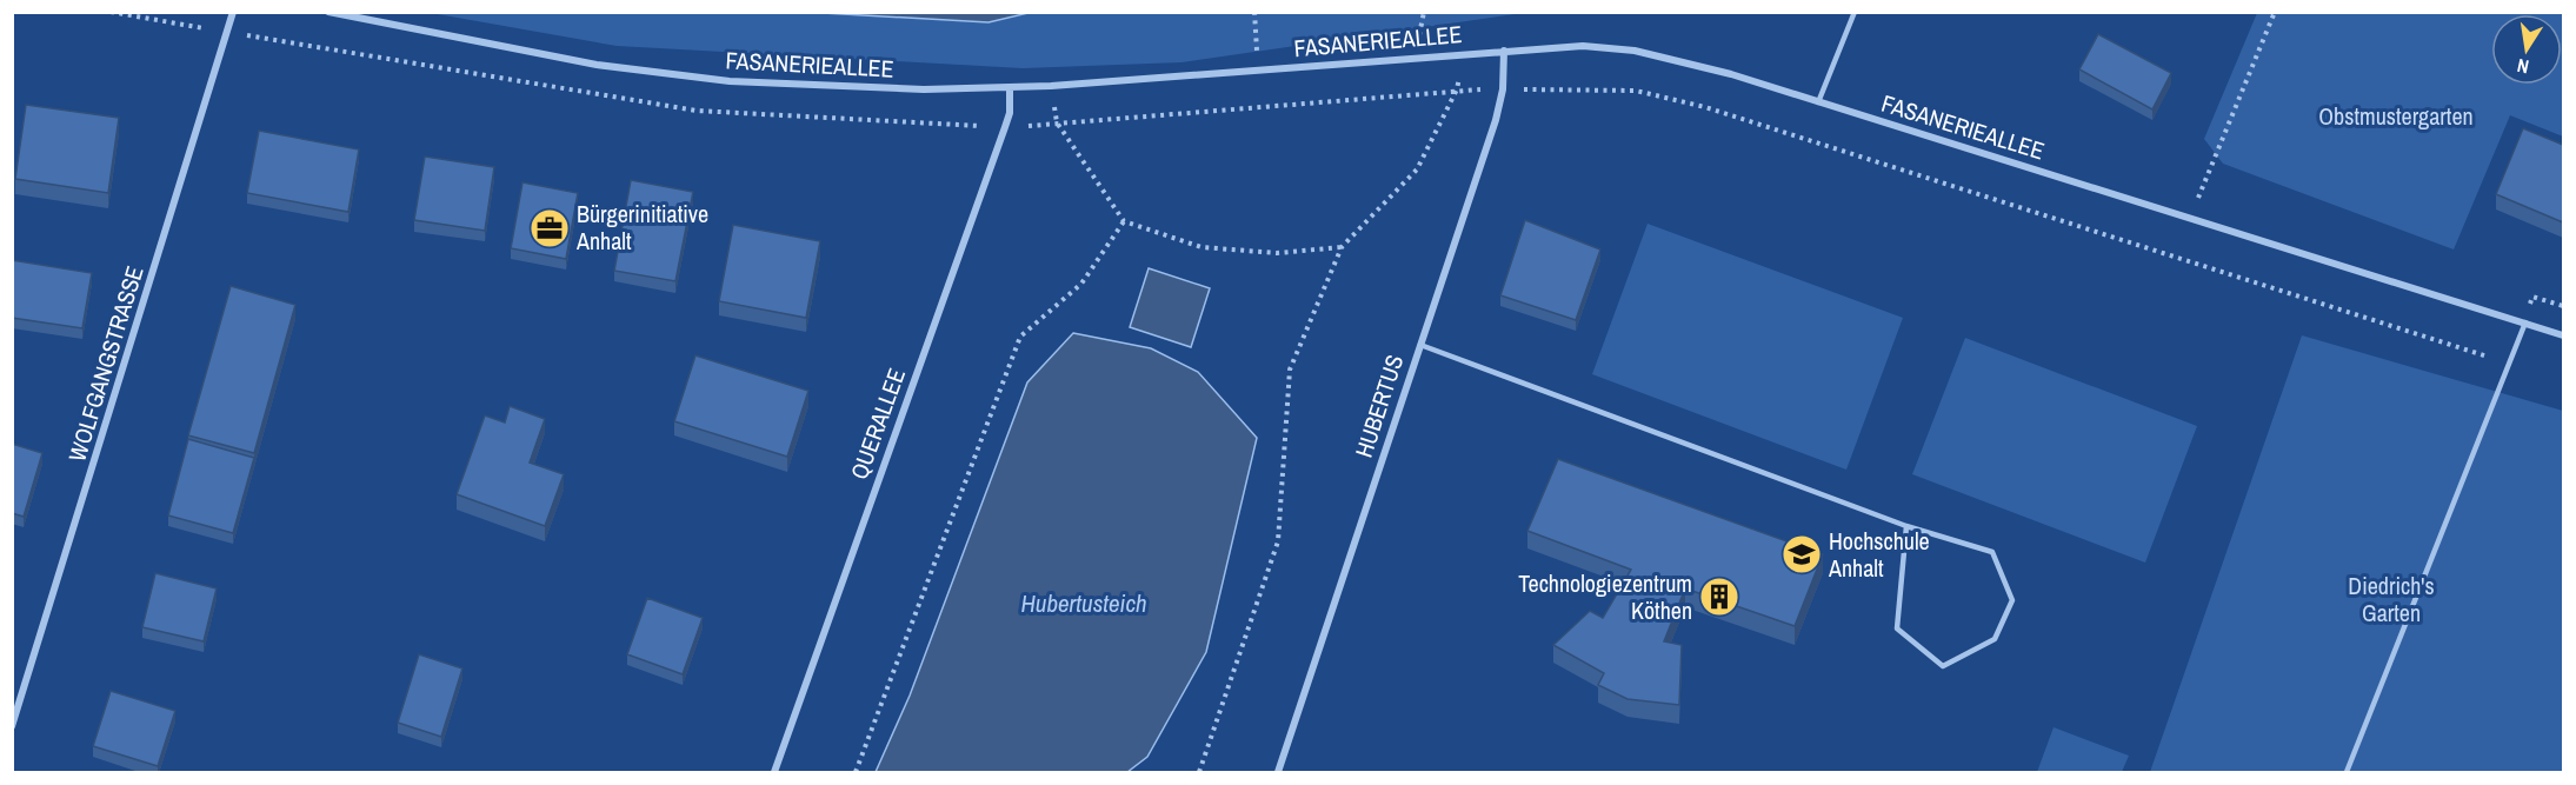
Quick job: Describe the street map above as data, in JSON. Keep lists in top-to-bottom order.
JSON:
{
  "streets": {
    "street": [
      "FASANERIEALLEE",
      "WOLFGANGSTRASSE",
      "HUBERTUS",
      "QUERALLEE"
    ]
  },
  "crossings": [
    ["FASANERIEALLEE", "HUBERTUS"],
    ["FASANERIEALLEE", "QUERALLEE"]
  ],
  "water": ["Hubertusteich"],
  "parks": ["Obstmustergarten", "Diedrich's Garten"],
  "places": {
    "office": ["Bürgerinitiative Anhalt"],
    "school or university": ["Hochschule Anhalt"],
    "building": ["Technologiezentrum Köthen"]
  },
  "north": "bottom"
}
